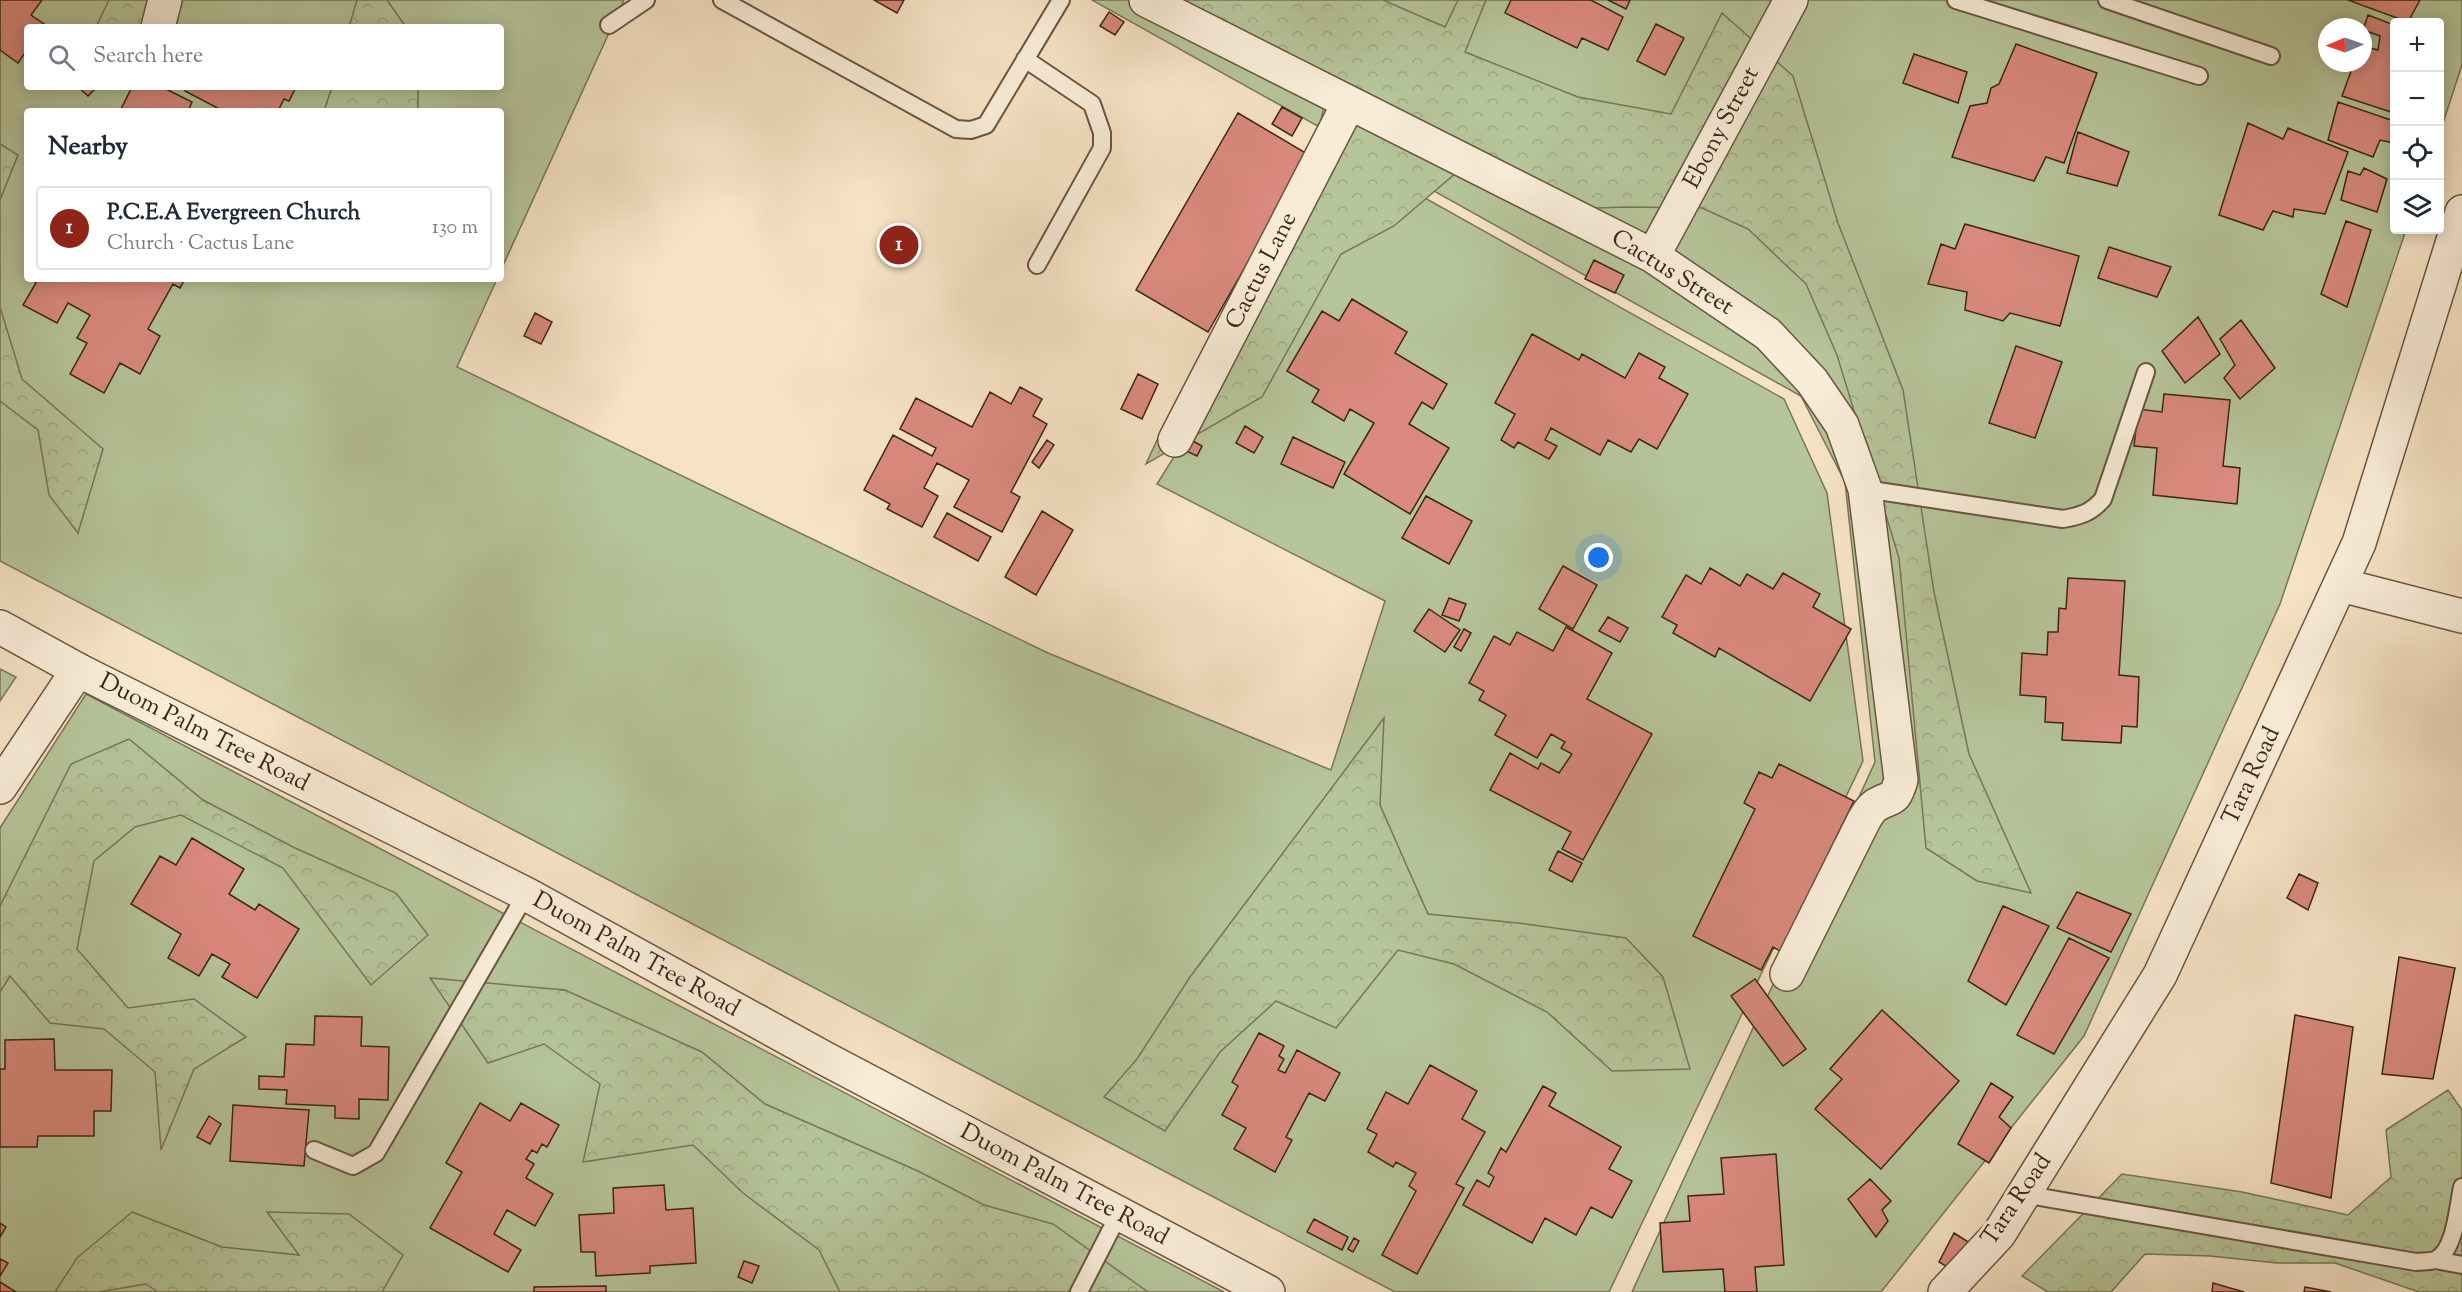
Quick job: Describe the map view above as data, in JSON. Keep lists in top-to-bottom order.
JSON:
{
  "streets": {
    "street": [
      "Ebony Street",
      "Cactus Lane",
      "Cactus Street",
      "Duom Palm Tree Road",
      "Tara Road"
    ]
  },
  "crossings": [
    ["Ebony Street", "Cactus Street"],
    ["Cactus Lane", "Cactus Street"]
  ],
  "north": "left",
  "page": {
    "map_buttons": ["+", "−"],
    "search": "Search here",
    "heading": "Nearby",
    "list": [
      {
        "mark": "1",
        "name": "P.C.E.A Evergreen Church",
        "note": "Church · Cactus Lane",
        "value": "130 m"
      }
    ],
    "pins": "1"
  }
}
